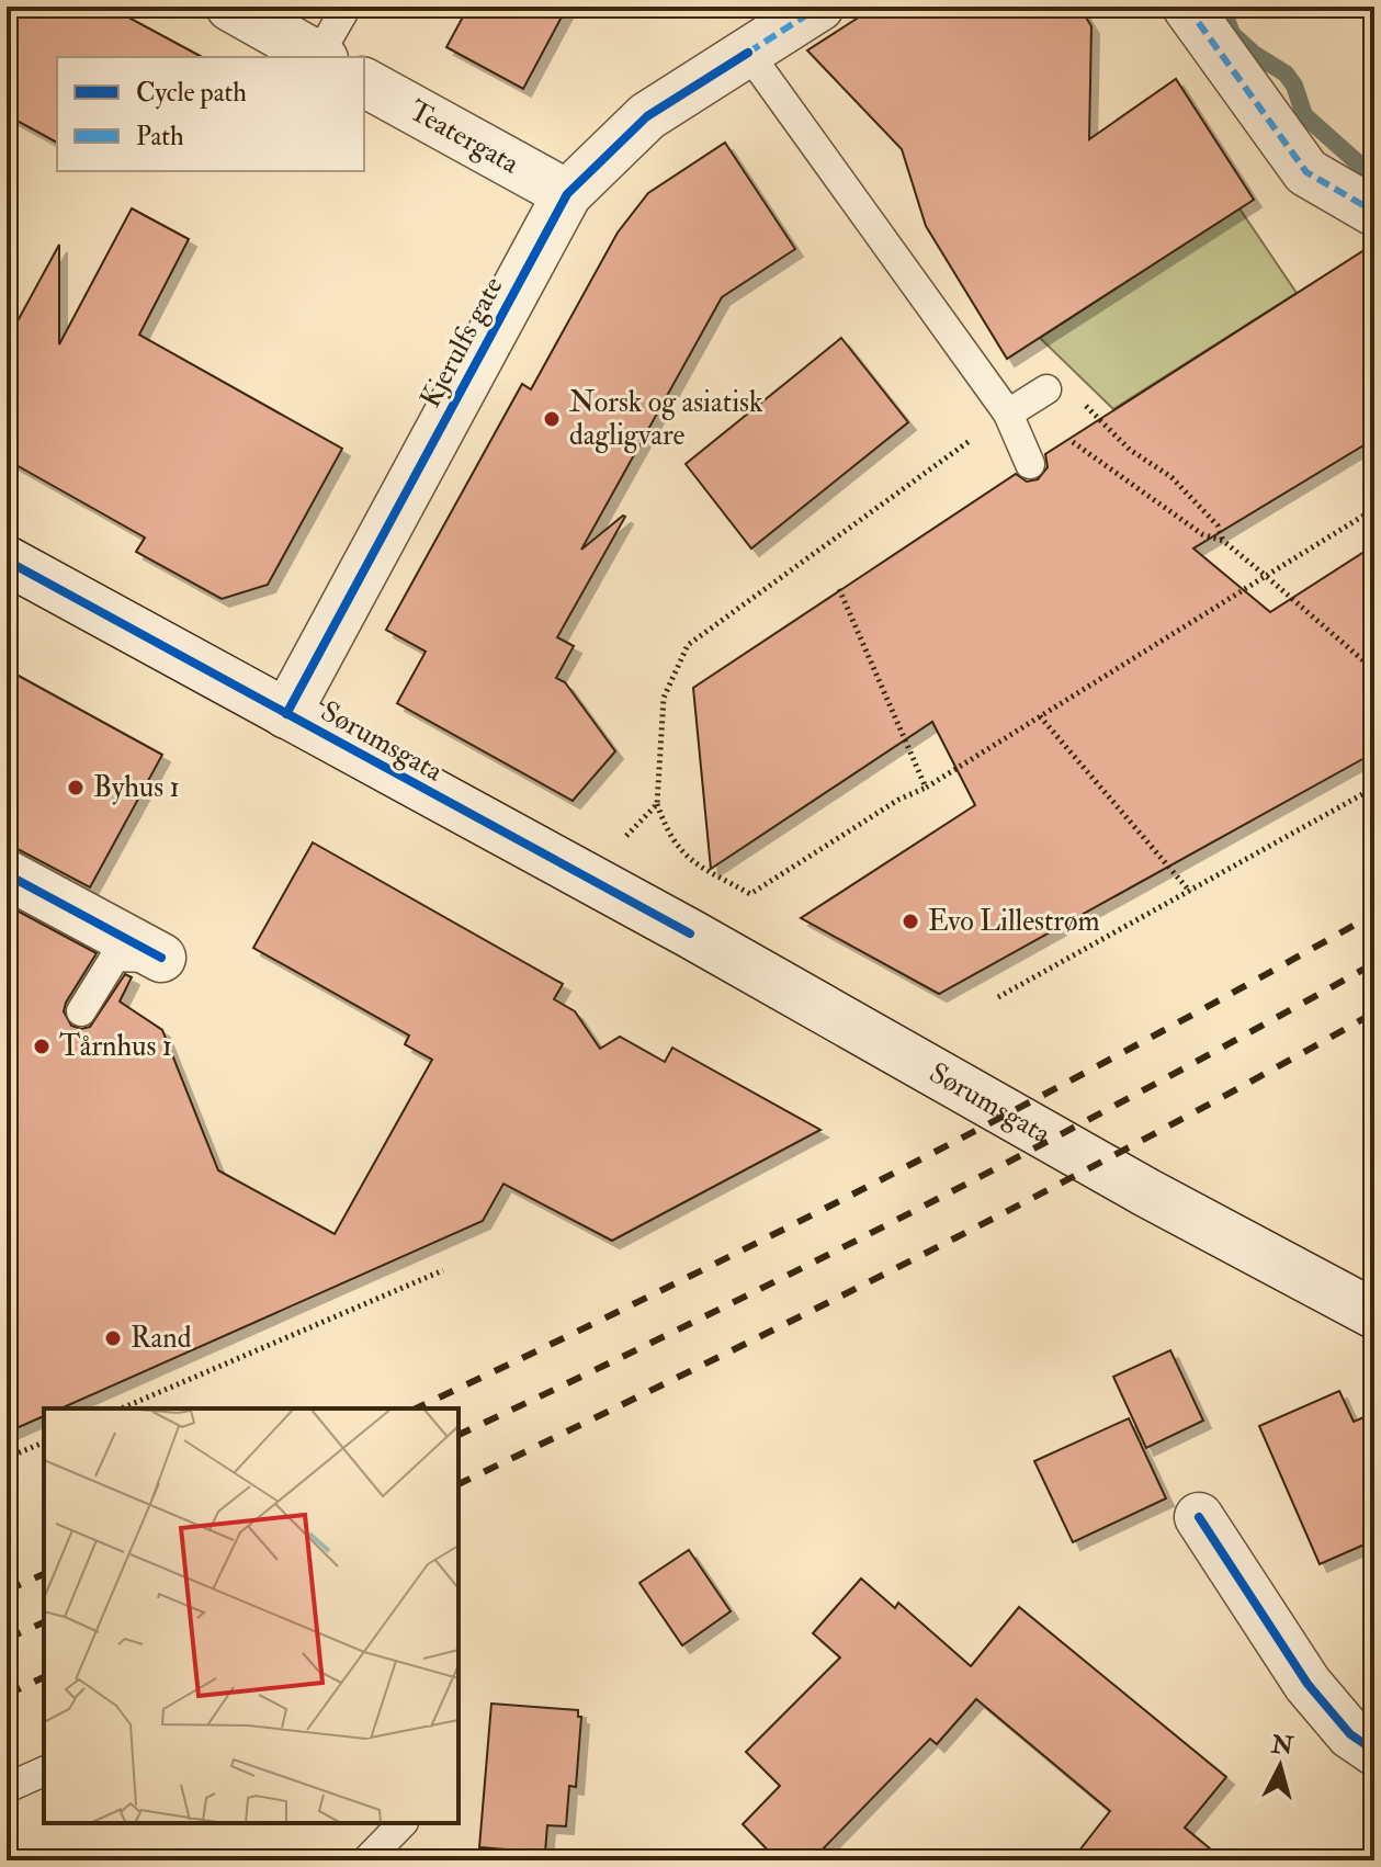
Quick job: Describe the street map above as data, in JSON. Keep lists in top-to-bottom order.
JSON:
{
  "streets": {
    "street": ["Teatergata", "Kjerulfs gate", "Sørumsgata"]
  },
  "crossings": [
    ["Teatergata", "Kjerulfs gate"],
    ["Kjerulfs gate", "Sørumsgata"]
  ],
  "places": [
    "Norsk og asiatisk dagligvare",
    "Byhus 1",
    "Evo Lillestrøm",
    "Tårnhus 1",
    "Rand"
  ],
  "legend": ["Cycle path", "Path"],
  "north": "top"
}
